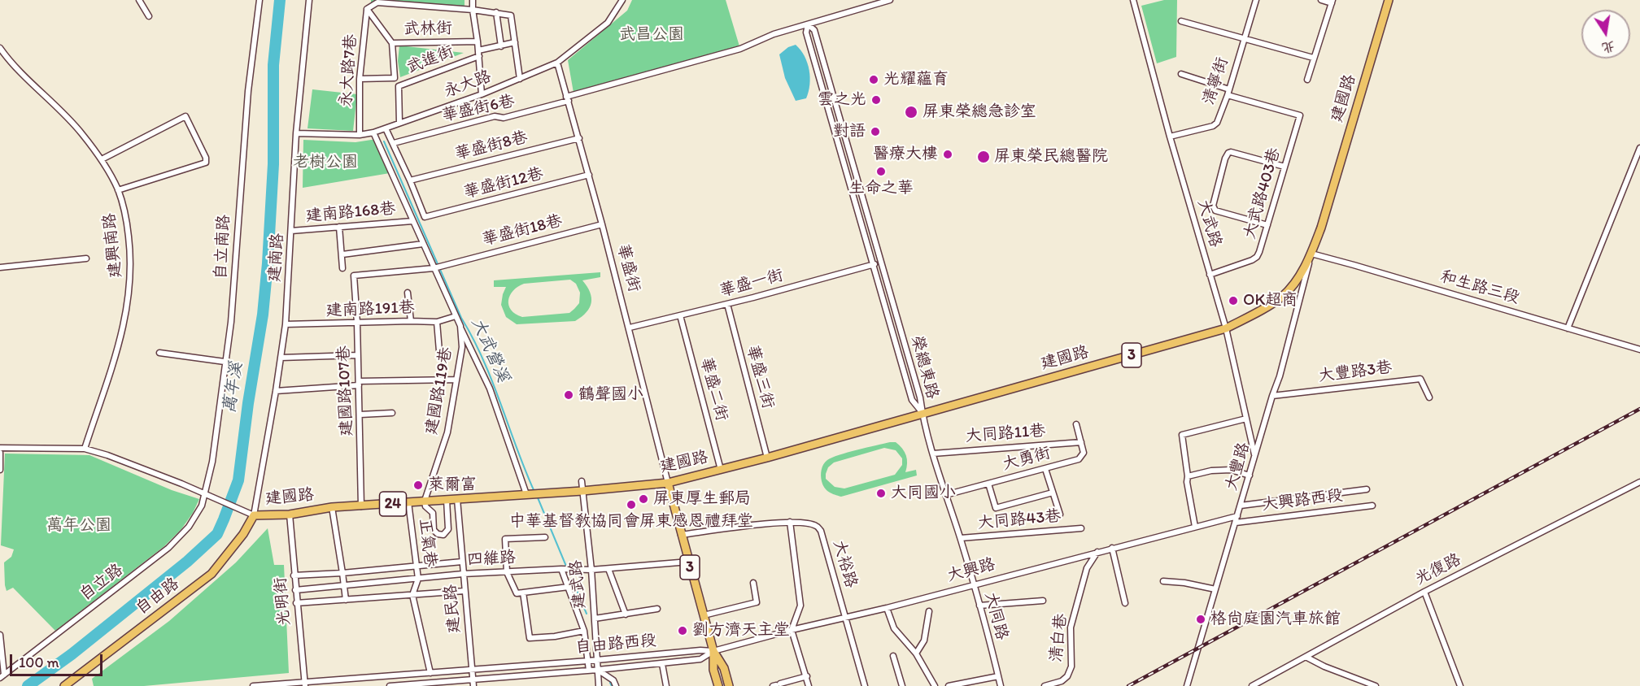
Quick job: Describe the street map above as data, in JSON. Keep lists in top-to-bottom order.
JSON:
{
  "streets": {
    "main road": [
      "建國路",
      "3",
      "24",
      "自由路"
    ],
    "street": [
      "武林街",
      "武進街",
      "永大路7巷",
      "清寧街",
      "永大路",
      "華盛街6巷",
      "華盛街8巷",
      "華盛街12巷",
      "大武路403巷",
      "建南路168巷",
      "大武路",
      "華盛街18巷",
      "建興南路",
      "自立南路",
      "建南路",
      "華盛街",
      "華盛一街",
      "和生路三段",
      "建南路191巷",
      "榮總東路",
      "大豐路3巷",
      "華盛三街",
      "華盛二街",
      "建國路107巷",
      "建國路119巷",
      "大同路11巷",
      "大勇街",
      "大豐路",
      "大興路西段",
      "大同路43巷",
      "正氣巷",
      "四維路",
      "大裕路",
      "光復路",
      "大興路",
      "自立路",
      "建武路",
      "光明街",
      "建民路",
      "大同路",
      "清白巷",
      "自由路西段"
    ]
  },
  "crossings": [
    ["武林街", "永大路7巷"],
    ["武進街", "永大路"],
    ["永大路7巷", "永大路"],
    ["清寧街", "大武路403巷"],
    ["清寧街", "大武路"],
    ["永大路", "建南路"],
    ["永大路", "華盛街"],
    ["永大路", "建國路119巷"],
    ["建國路", "大武路"],
    ["建國路", "建南路"],
    ["建國路", "華盛街"],
    ["建國路", "和生路三段"],
    ["建國路", "3"],
    ["建國路", "榮總東路"],
    ["建國路", "華盛三街"],
    ["建國路", "華盛二街"],
    ["建國路", "建國路107巷"],
    ["建國路", "建國路119巷"],
    ["建國路", "大豐路"],
    ["建國路", "正氣巷"],
    ["建國路", "建武路"],
    ["建國路", "自由路"],
    ["建國路", "光明街"],
    ["建國路", "建民路"],
    ["建國路", "大同路"],
    ["華盛街6巷", "華盛街"],
    ["華盛街6巷", "榮總東路"],
    ["華盛街8巷", "華盛街"],
    ["華盛街12巷", "建南路168巷"],
    ["華盛街12巷", "華盛街"],
    ["華盛街12巷", "建國路119巷"],
    ["大武路403巷", "大武路"],
    ["建南路168巷", "建南路"],
    ["建南路168巷", "建國路119巷"],
    ["大武路", "大豐路"],
    ["華盛街18巷", "華盛街"],
    ["華盛街18巷", "建國路107巷"],
    ["華盛街18巷", "建國路119巷"],
    ["自立南路", "自立路"],
    ["建南路", "建南路191巷"],
    ["建南路", "自由路"],
    ["華盛街", "華盛一街"],
    ["華盛街", "3"],
    ["華盛一街", "榮總東路"],
    ["華盛一街", "華盛三街"],
    ["華盛一街", "華盛二街"],
    ["和生路三段", "大豐路"],
    ["建南路191巷", "建國路107巷"],
    ["建南路191巷", "建國路119巷"],
    ["3", "四維路"],
    ["3", "大裕路"],
    ["3", "大興路"],
    ["3", "自由路西段"],
    ["榮總東路", "大同路"],
    ["大豐路3巷", "大豐路"],
    ["大同路11巷", "大勇街"],
    ["大同路11巷", "大同路"],
    ["大勇街", "大同路"],
    ["大豐路", "大興路西段"],
    ["大豐路", "大興路"],
    ["大同路43巷", "大同路"],
    ["正氣巷", "四維路"],
    ["四維路", "建武路"],
    ["四維路", "光明街"],
    ["四維路", "建民路"],
    ["大裕路", "大興路"],
    ["大興路", "大同路"],
    ["大興路", "清白巷"],
    ["大興路", "自由路西段"],
    ["建武路", "自由路西段"],
    ["光明街", "自由路西段"],
    ["建民路", "自由路西段"]
  ],
  "water": ["大武營溪", "萬年溪"],
  "parks": ["武昌公園", "老樹公園", "萬年公園"],
  "places": [
    "光耀蘊育",
    "雲之光",
    "屏東榮總急診室",
    "對語",
    "醫療大樓",
    "屏東榮民總醫院",
    "生命之華",
    "OK超商",
    "鶴聲國小",
    "萊爾富",
    "大同國小",
    "屏東厚生郵局",
    "中華基督教協同會屏東感恩禮拜堂",
    "格尚庭園汽車旅館",
    "劉方濟天主堂"
  ],
  "scale_bar": "100 m",
  "north": "bottom"
}
